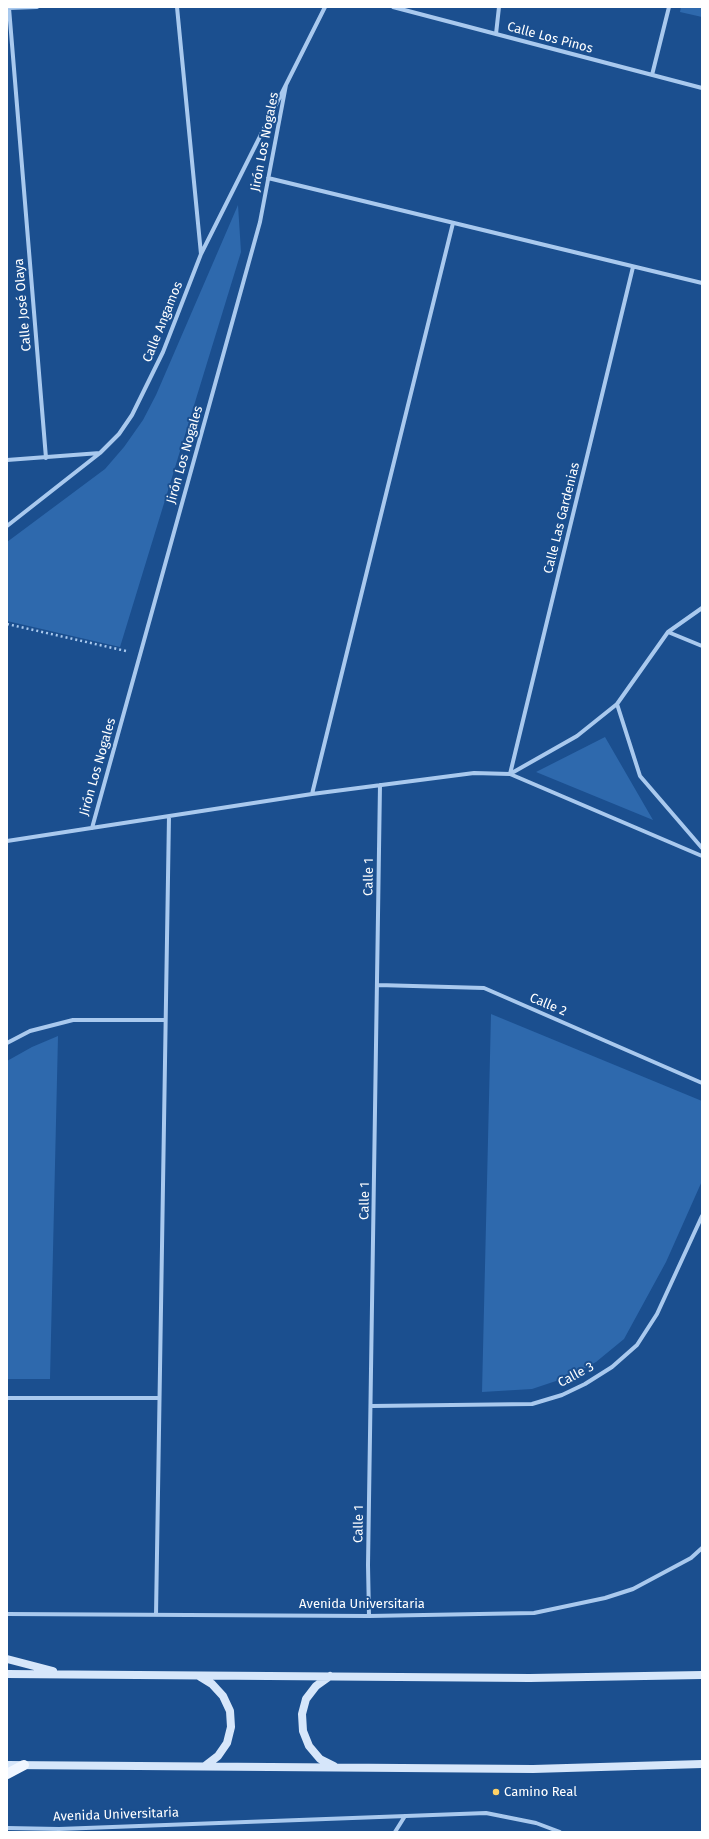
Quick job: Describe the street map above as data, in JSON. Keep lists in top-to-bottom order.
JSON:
{
  "streets": {
    "street": [
      "Calle Los Pinos",
      "Jirón Los Nogales",
      "Calle José Olaya",
      "Calle Angamos",
      "Calle Las Gardenias",
      "Calle 1",
      "Calle 2",
      "Calle 3",
      "Avenida Universitaria"
    ]
  },
  "crossings": [
    ["Jirón Los Nogales", "Calle Angamos"],
    ["Calle 1", "Calle 2"],
    ["Calle 1", "Calle 3"],
    ["Calle 1", "Avenida Universitaria"]
  ],
  "places": ["Camino Real"]
}
